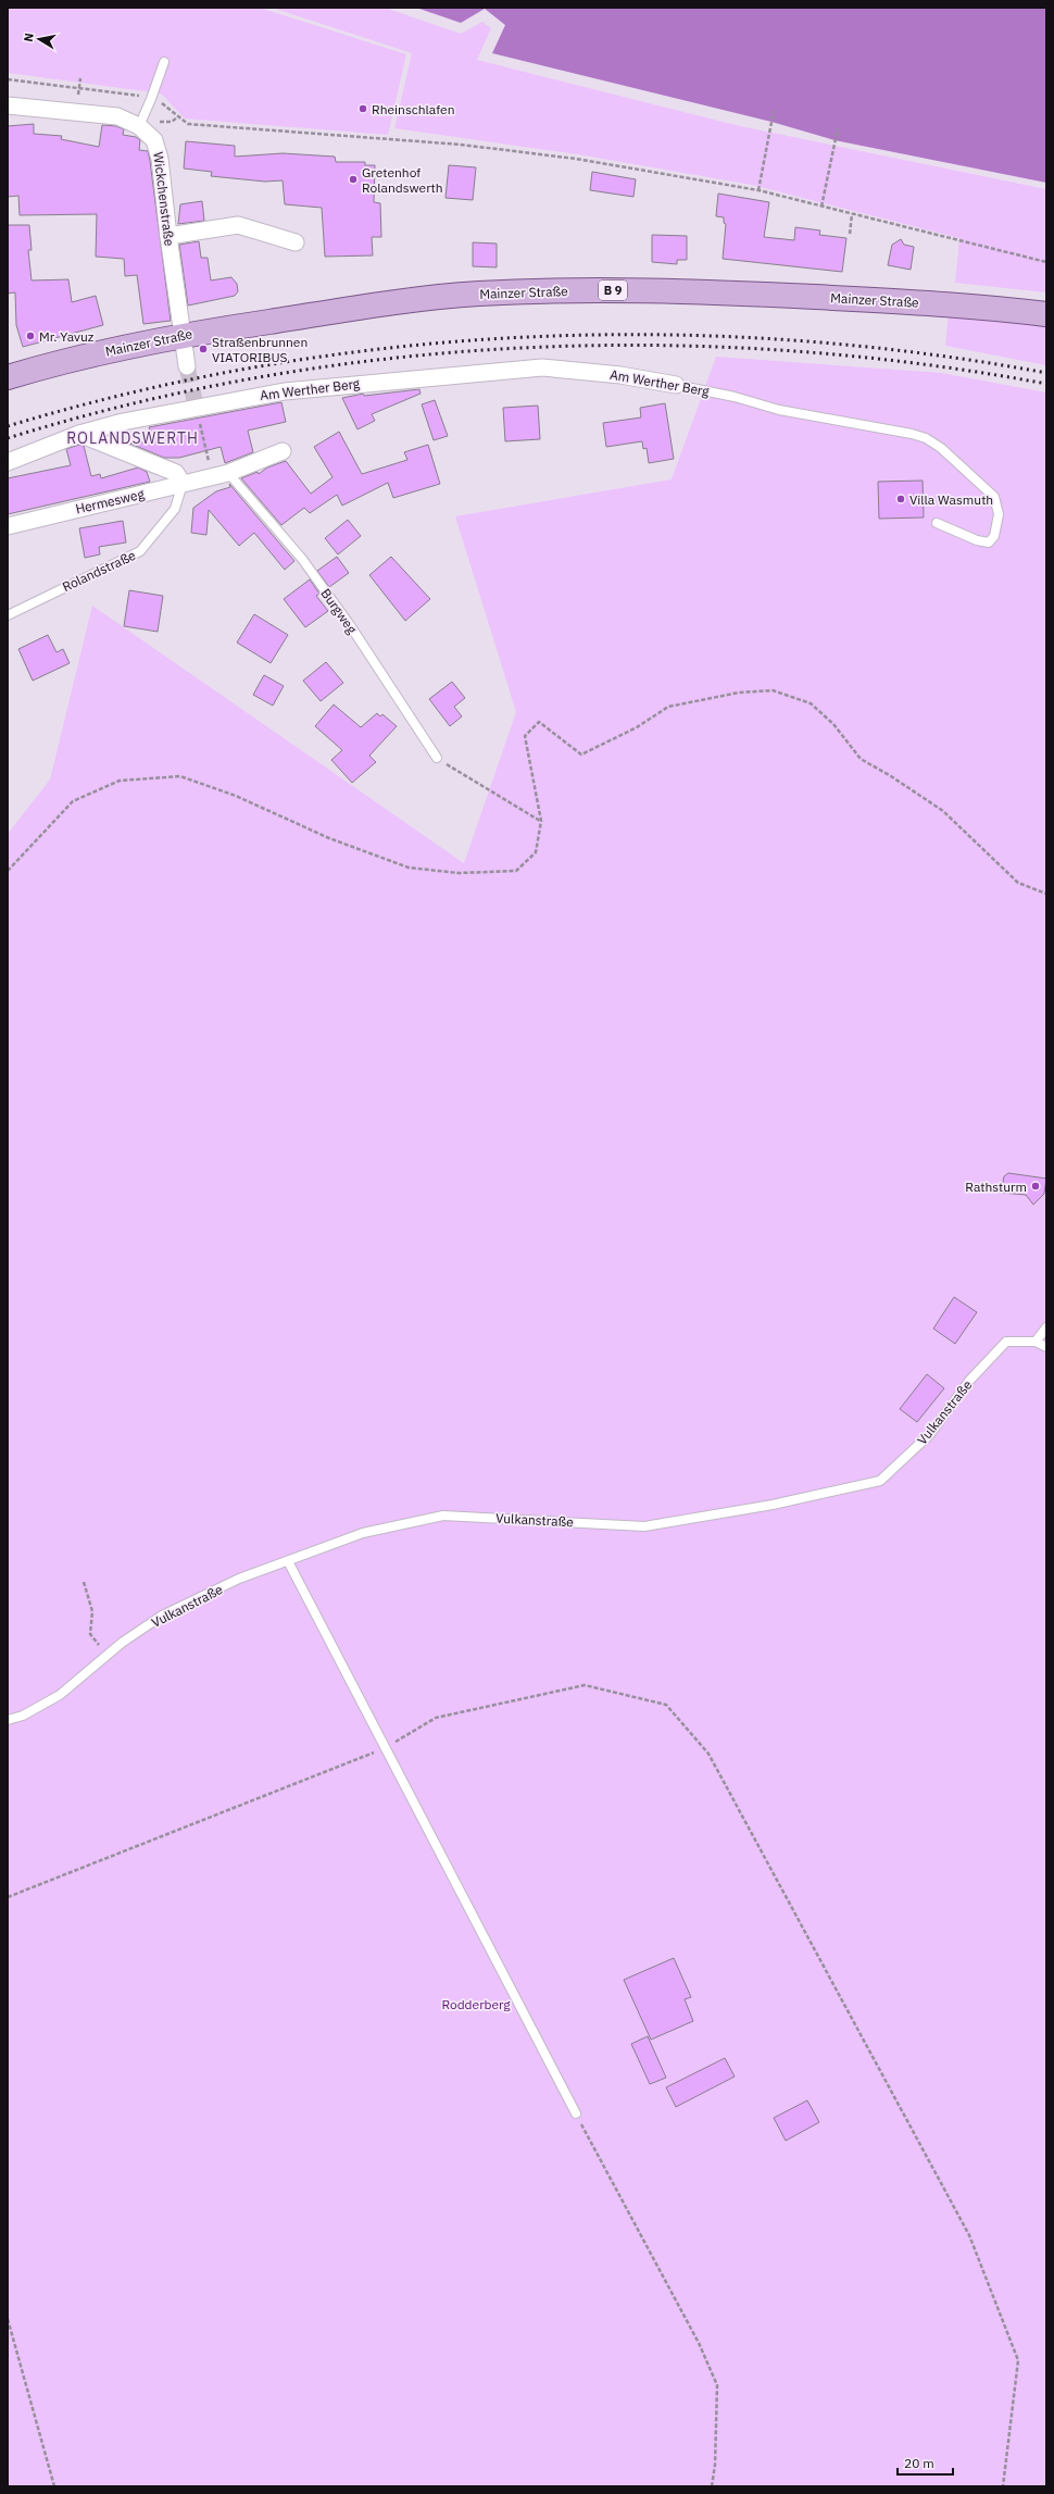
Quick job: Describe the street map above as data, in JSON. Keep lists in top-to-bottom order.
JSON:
{
  "streets": {
    "main road": ["B 9", "Mainzer Straße"],
    "street": ["Wickchenstraße", "Am Werther Berg", "Hermesweg"],
    "lane": ["Rolandstraße", "Burgweg", "Vulkanstraße"]
  },
  "crossings": [
    ["Wickchenstraße", "Mainzer Straße"],
    ["Hermesweg", "Rolandstraße"],
    ["Hermesweg", "Burgweg"]
  ],
  "districts": ["ROLANDSWERTH"],
  "parks": ["Rodderberg"],
  "places": [
    "Rheinschlafen",
    "Gretenhof Rolandswerth",
    "Mr. Yavuz",
    "Straßenbrunnen VIATORIBUS",
    "Villa Wasmuth",
    "Rathsturm"
  ],
  "scale_bar": "20 m",
  "north": "left"
}
